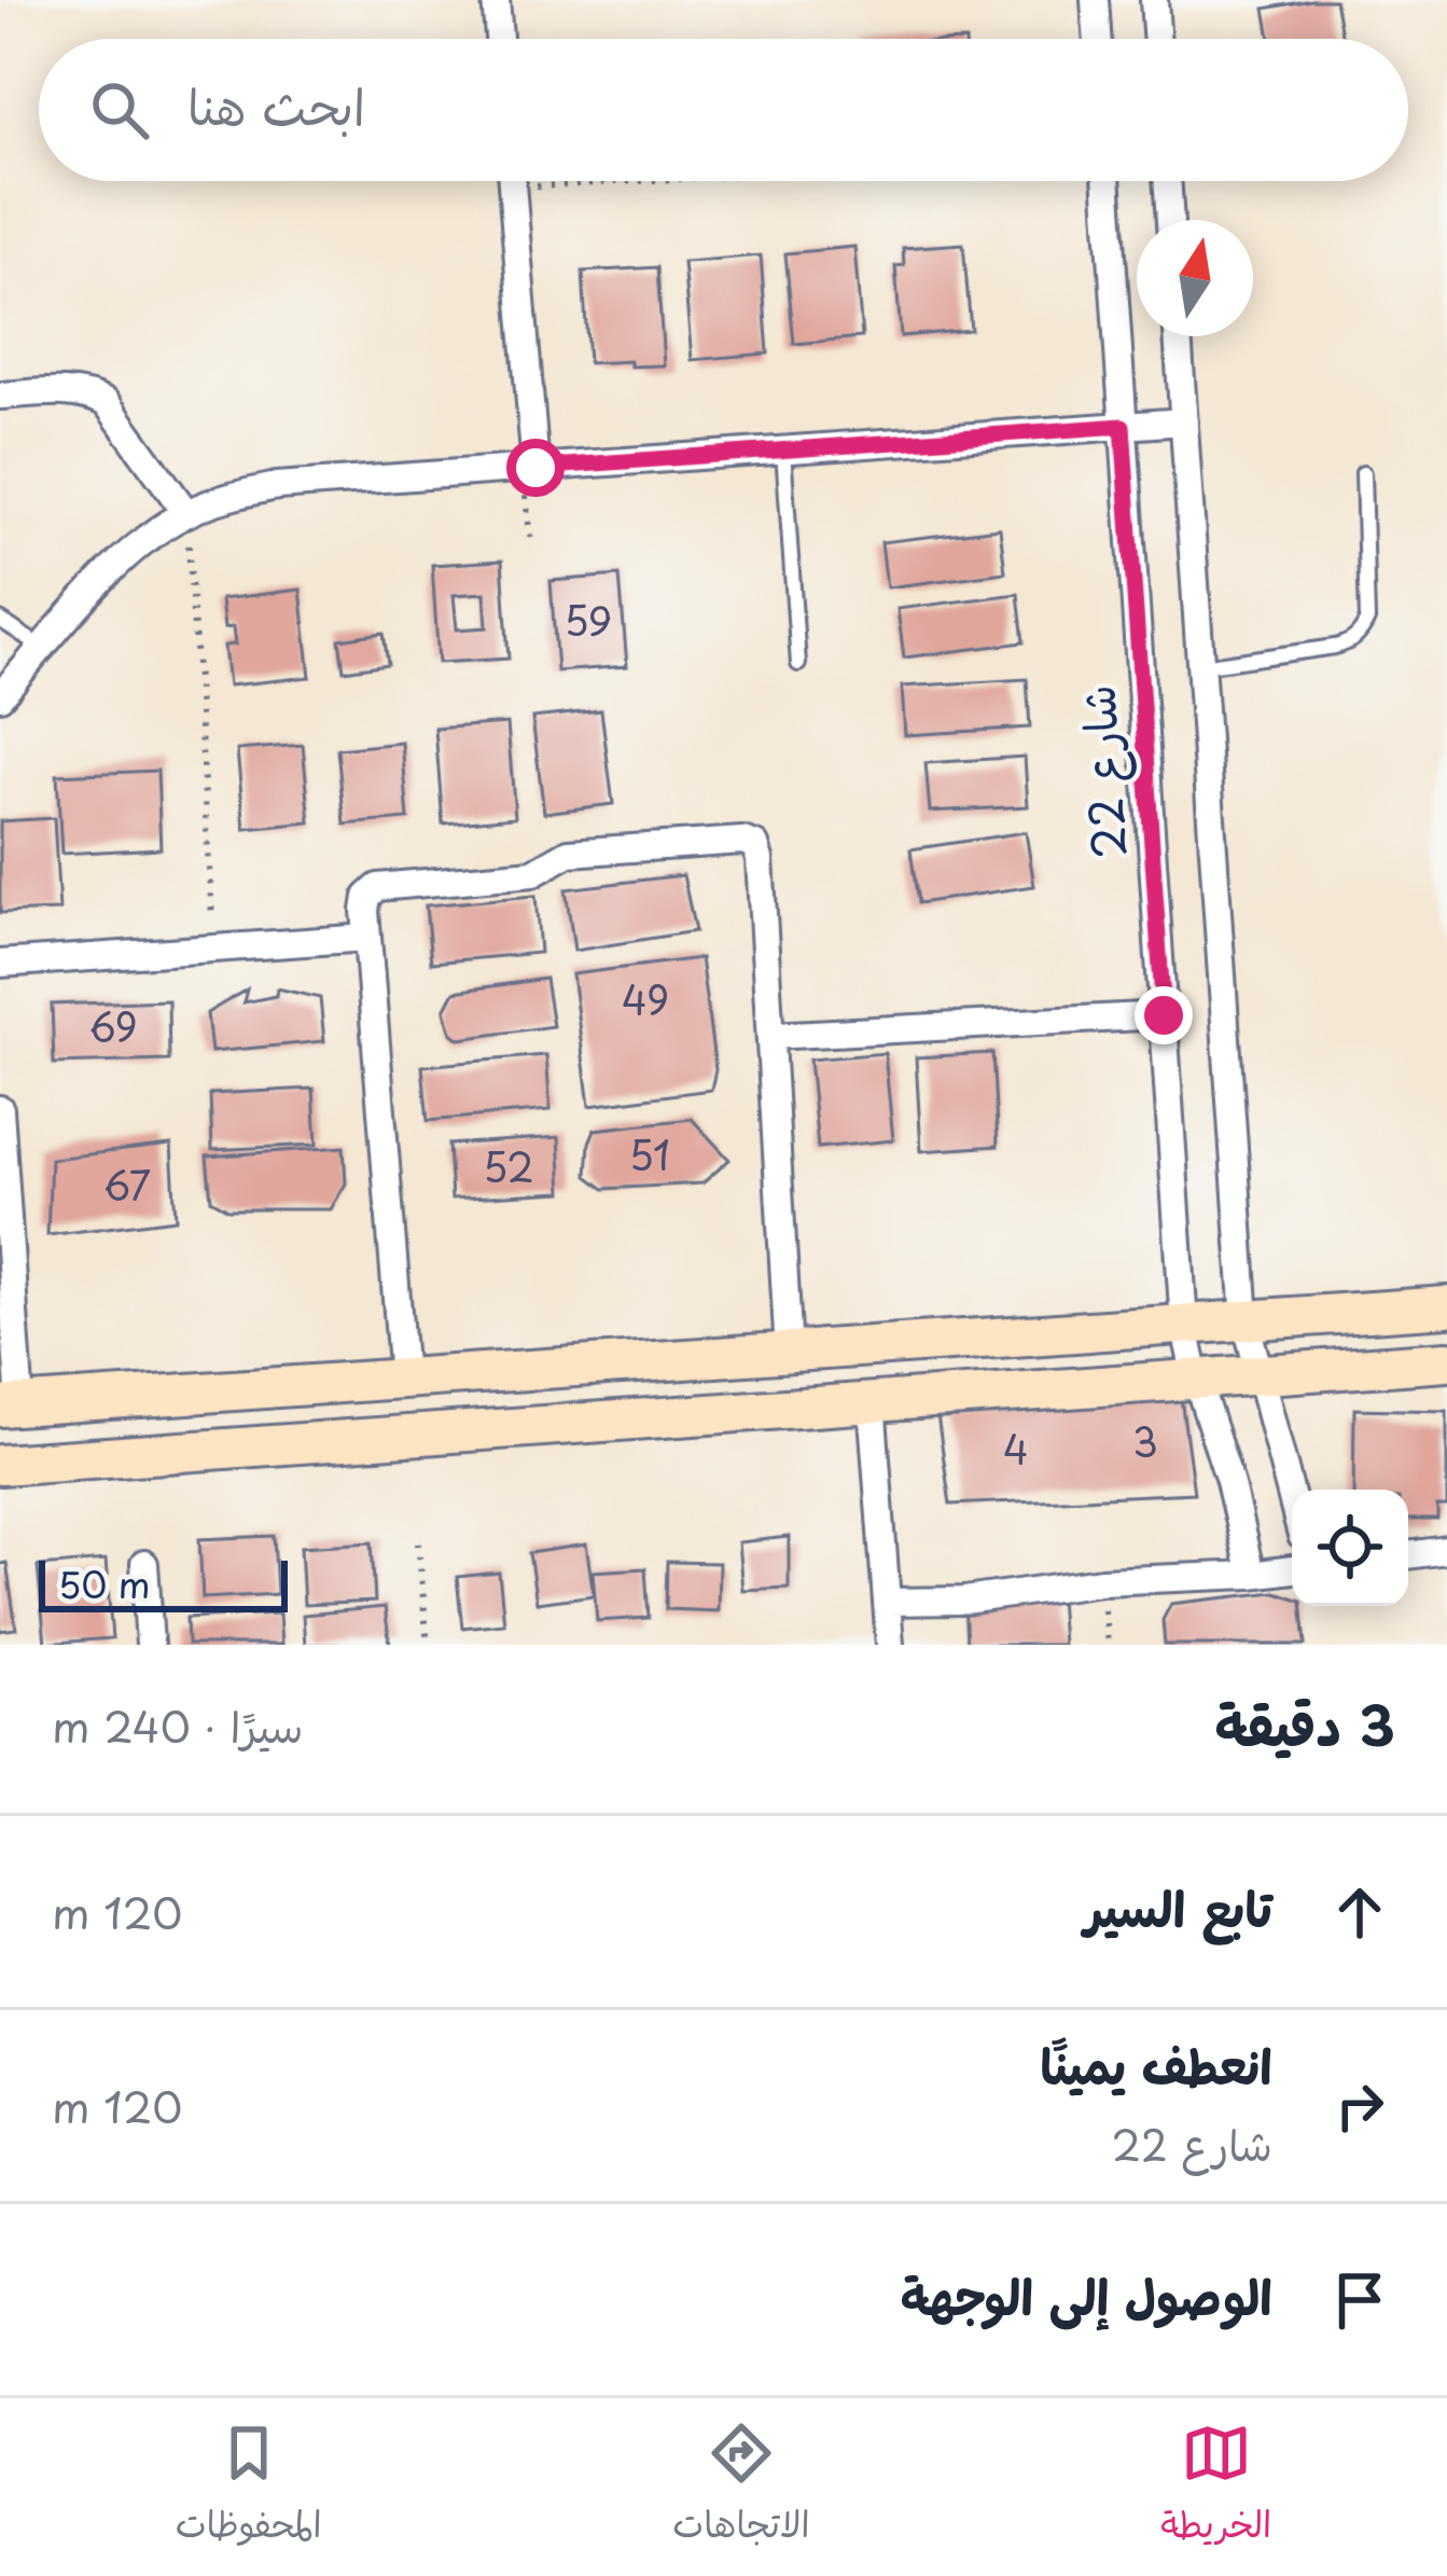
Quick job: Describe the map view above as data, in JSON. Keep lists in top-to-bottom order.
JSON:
{
  "streets": {
    "street": ["شارع 22"]
  },
  "house_numbers": [
    "59",
    "49",
    "69",
    "51",
    "52",
    "67",
    "3",
    "4"
  ],
  "scale_bar": "50 m",
  "north": "top",
  "page": {
    "search": "ابحث هنا",
    "scale": "50 m",
    "heading": ["3 دقيقة", "سيرًا · 240 m"],
    "list": [
      ["تابع السير", "120 m"],
      ["انعطف يمينًا", "شارع 22", "120 m"],
      "الوصول إلى الوجهة"
    ],
    "nav": ["الخريطة", "الاتجاهات", "المحفوظات"]
  }
}
